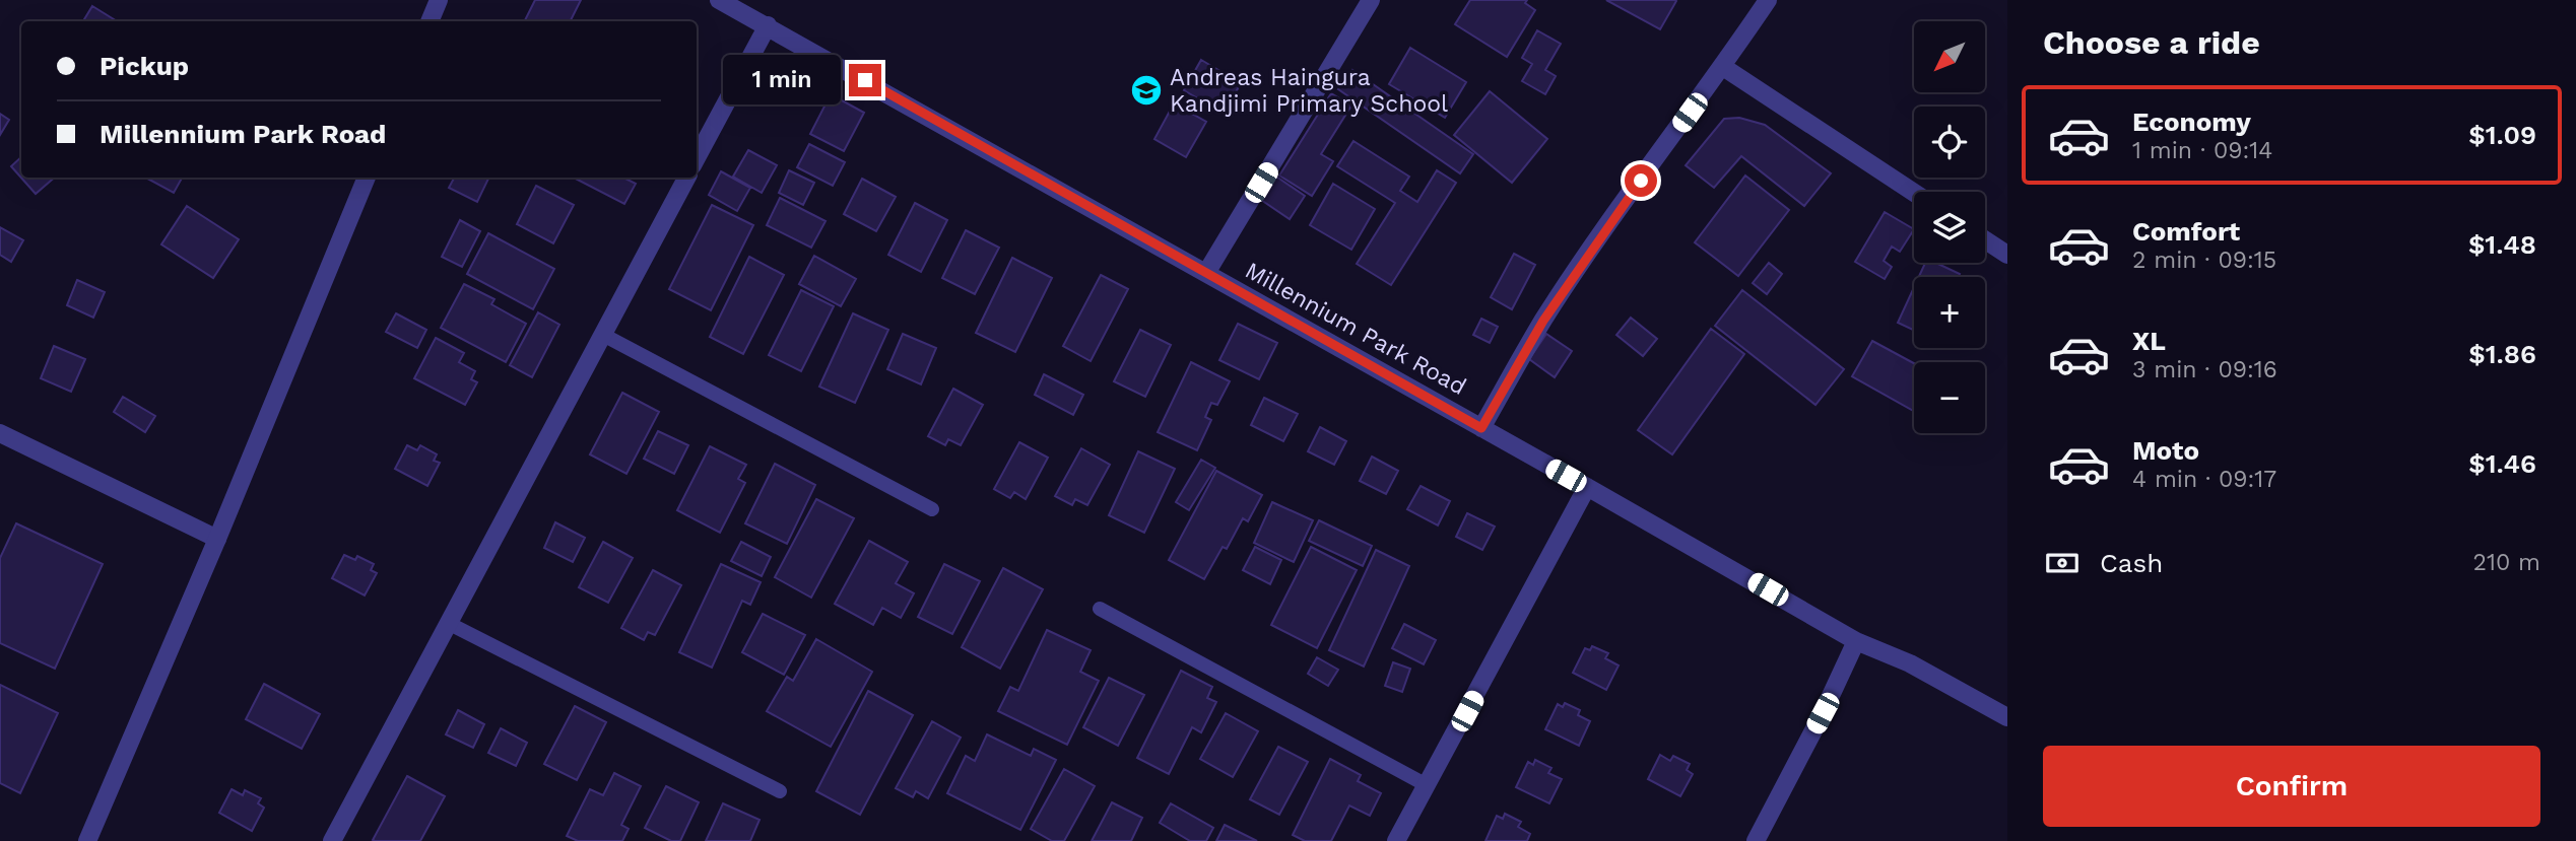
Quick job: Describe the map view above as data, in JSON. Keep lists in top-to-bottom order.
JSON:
{
  "streets": {
    "street": ["Millennium Park Road"]
  },
  "places": {
    "school or university": ["Andreas Haingura Kandjimi Primary School"]
  },
  "north": "bottom left",
  "page": {
    "heading": "Choose a ride",
    "map_buttons": ["+", "−"],
    "banner": ["Pickup", "Millennium Park Road"],
    "bubble": "1 min",
    "list": [
      {
        "name": "Economy",
        "note": "1 min · 09:14",
        "value": "$1.09"
      },
      {
        "name": "Comfort",
        "note": "2 min · 09:15",
        "value": "$1.48"
      },
      {
        "name": "XL",
        "note": "3 min · 09:16",
        "value": "$1.86"
      },
      {
        "name": "Moto",
        "note": "4 min · 09:17",
        "value": "$1.46"
      }
    ],
    "pay": ["Cash", "210 m"],
    "buttons": "Confirm"
  }
}
